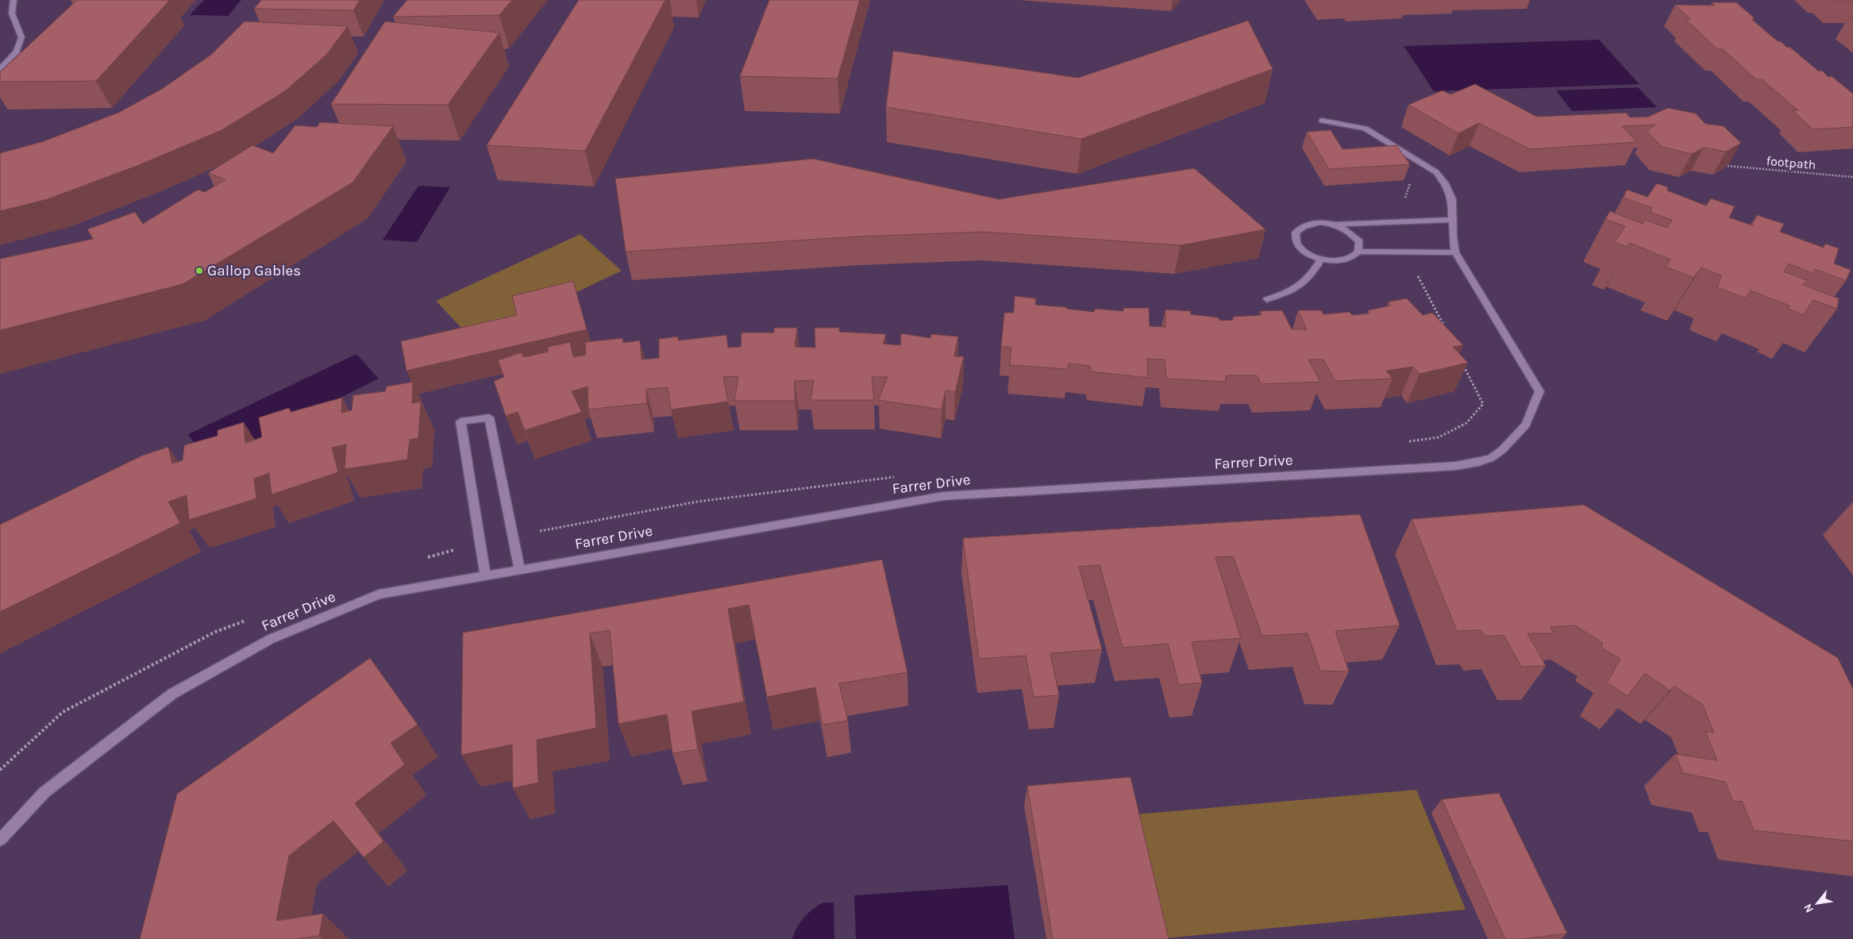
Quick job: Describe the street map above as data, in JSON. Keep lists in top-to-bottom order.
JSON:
{
  "streets": {
    "street": ["Farrer Drive"],
    "path": ["footpath"]
  },
  "places": ["Gallop Gables"],
  "north": "bottom left"
}
